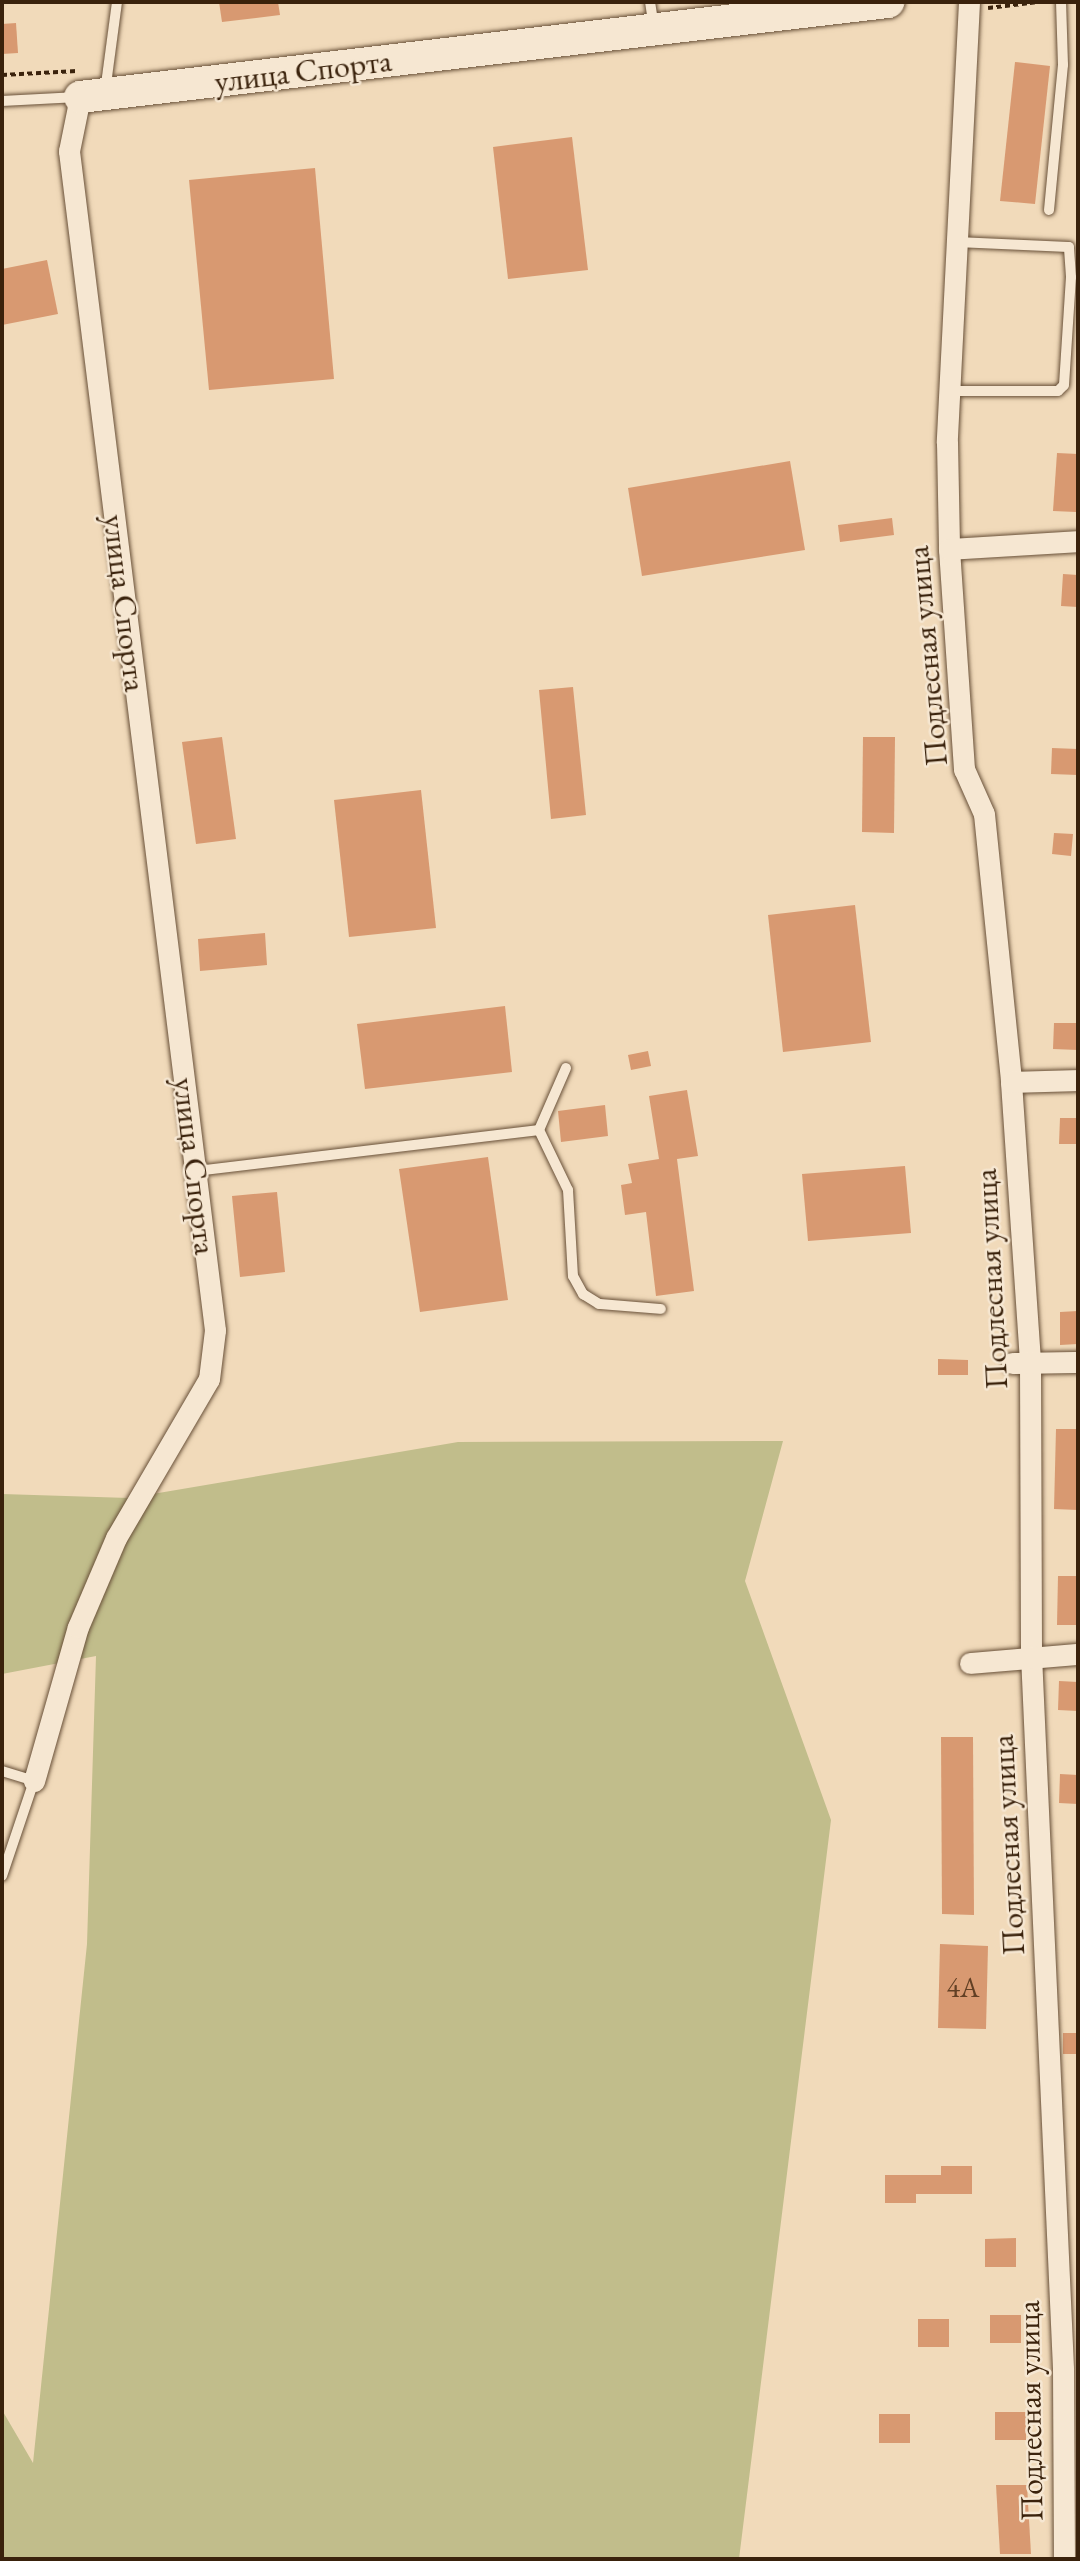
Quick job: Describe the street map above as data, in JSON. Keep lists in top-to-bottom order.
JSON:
{
  "streets": {
    "street": ["улица Спорта", "Подлесная улица"]
  },
  "house_numbers": ["4А"]
}
